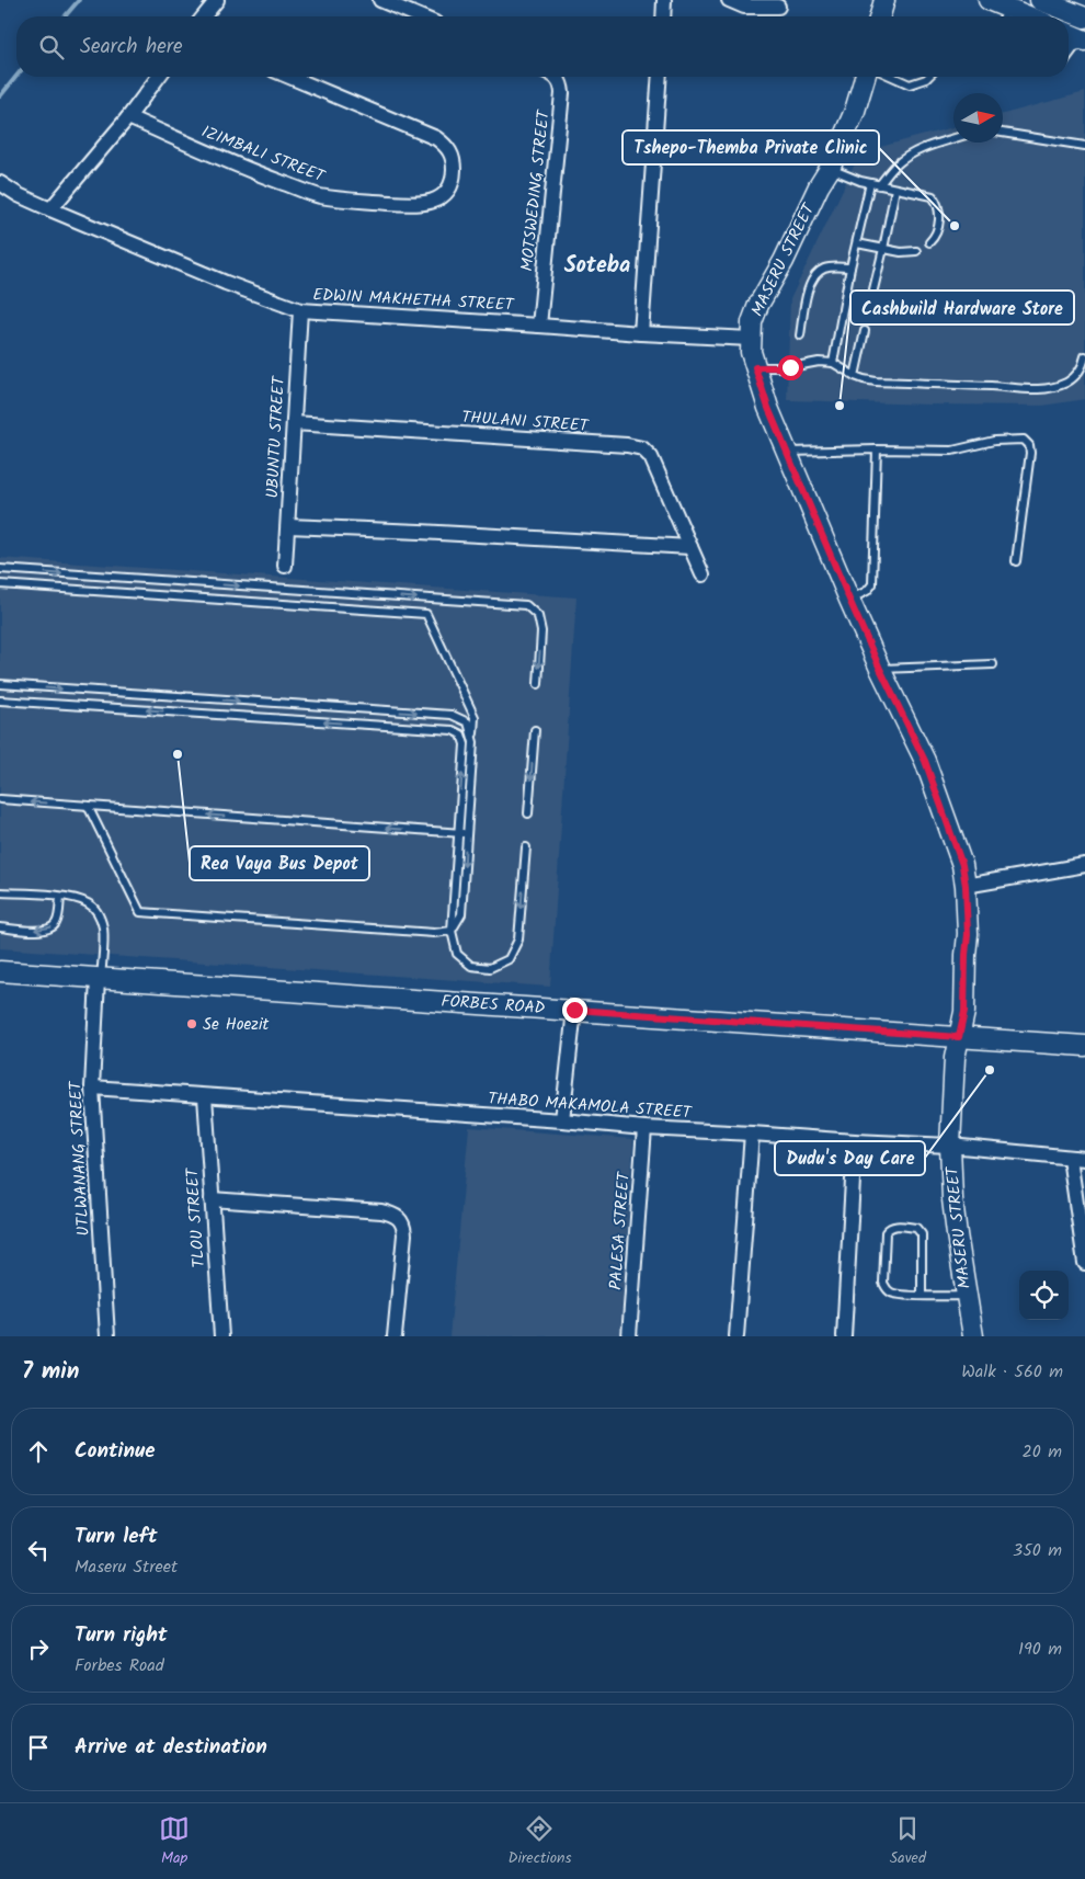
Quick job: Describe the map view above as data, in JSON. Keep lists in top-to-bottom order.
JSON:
{
  "streets": {
    "street": [
      "IZIMBALI STREET",
      "MOTSWEDING STREET",
      "MASERU STREET",
      "EDWIN MAKHETHA STREET",
      "THULANI STREET",
      "UBUNTU STREET",
      "FORBES ROAD",
      "THABO MAKAMOLA STREET",
      "UTLWANANG STREET",
      "TLOU STREET",
      "PALESA STREET"
    ]
  },
  "crossings": [
    ["MOTSWEDING STREET", "EDWIN MAKHETHA STREET"],
    ["MASERU STREET", "EDWIN MAKHETHA STREET"],
    ["MASERU STREET", "FORBES ROAD"],
    ["MASERU STREET", "THABO MAKAMOLA STREET"],
    ["EDWIN MAKHETHA STREET", "UBUNTU STREET"],
    ["THULANI STREET", "UBUNTU STREET"],
    ["FORBES ROAD", "UTLWANANG STREET"],
    ["THABO MAKAMOLA STREET", "UTLWANANG STREET"],
    ["THABO MAKAMOLA STREET", "TLOU STREET"],
    ["THABO MAKAMOLA STREET", "PALESA STREET"]
  ],
  "districts": ["Soteba"],
  "places": [
    "Tshepo-Themba Private Clinic",
    "Cashbuild Hardware Store",
    "Rea Vaya Bus Depot",
    "Se Hoezit",
    "Dudu's Day Care"
  ],
  "north": "right",
  "page": {
    "search": "Search here",
    "heading": ["7 min", "Walk · 560 m"],
    "list": [
      ["Continue", "20 m"],
      ["Turn left", "Maseru Street", "350 m"],
      ["Turn right", "Forbes Road", "190 m"],
      "Arrive at destination"
    ],
    "nav": ["Map", "Directions", "Saved"]
  }
}
